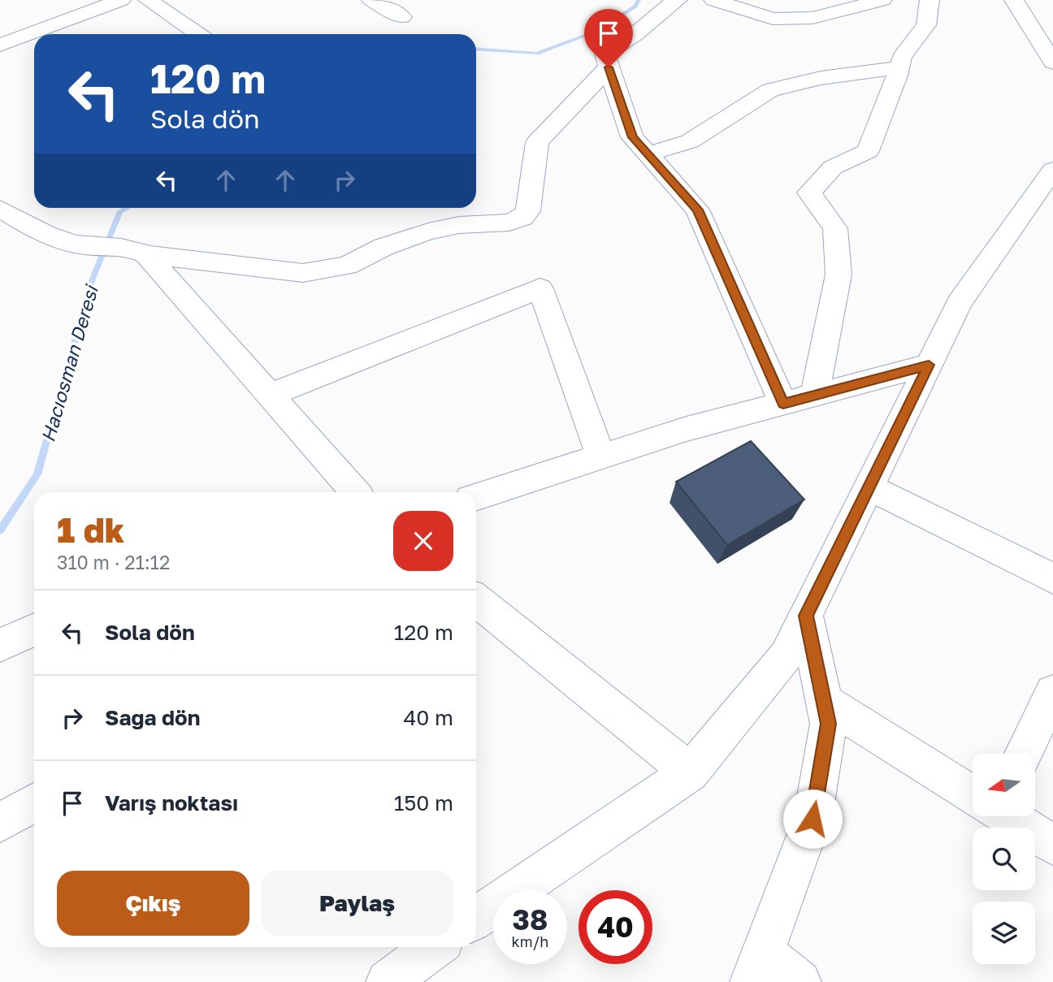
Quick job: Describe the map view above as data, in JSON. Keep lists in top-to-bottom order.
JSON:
{
  "water": ["Hacıosman Deresi"],
  "north": "left",
  "page": {
    "turn": ["120 m", "Sola dön"],
    "heading": ["1 dk", "310 m · 21:12"],
    "list": [
      {
        "name": "Sola dön",
        "value": "120 m"
      },
      {
        "name": "Sağa dön",
        "value": "40 m"
      },
      {
        "name": "Varış noktası",
        "value": "150 m"
      }
    ],
    "buttons": ["Çıkış", "Paylaş"],
    "speed": "38 km/h",
    "limit": "40"
  }
}
